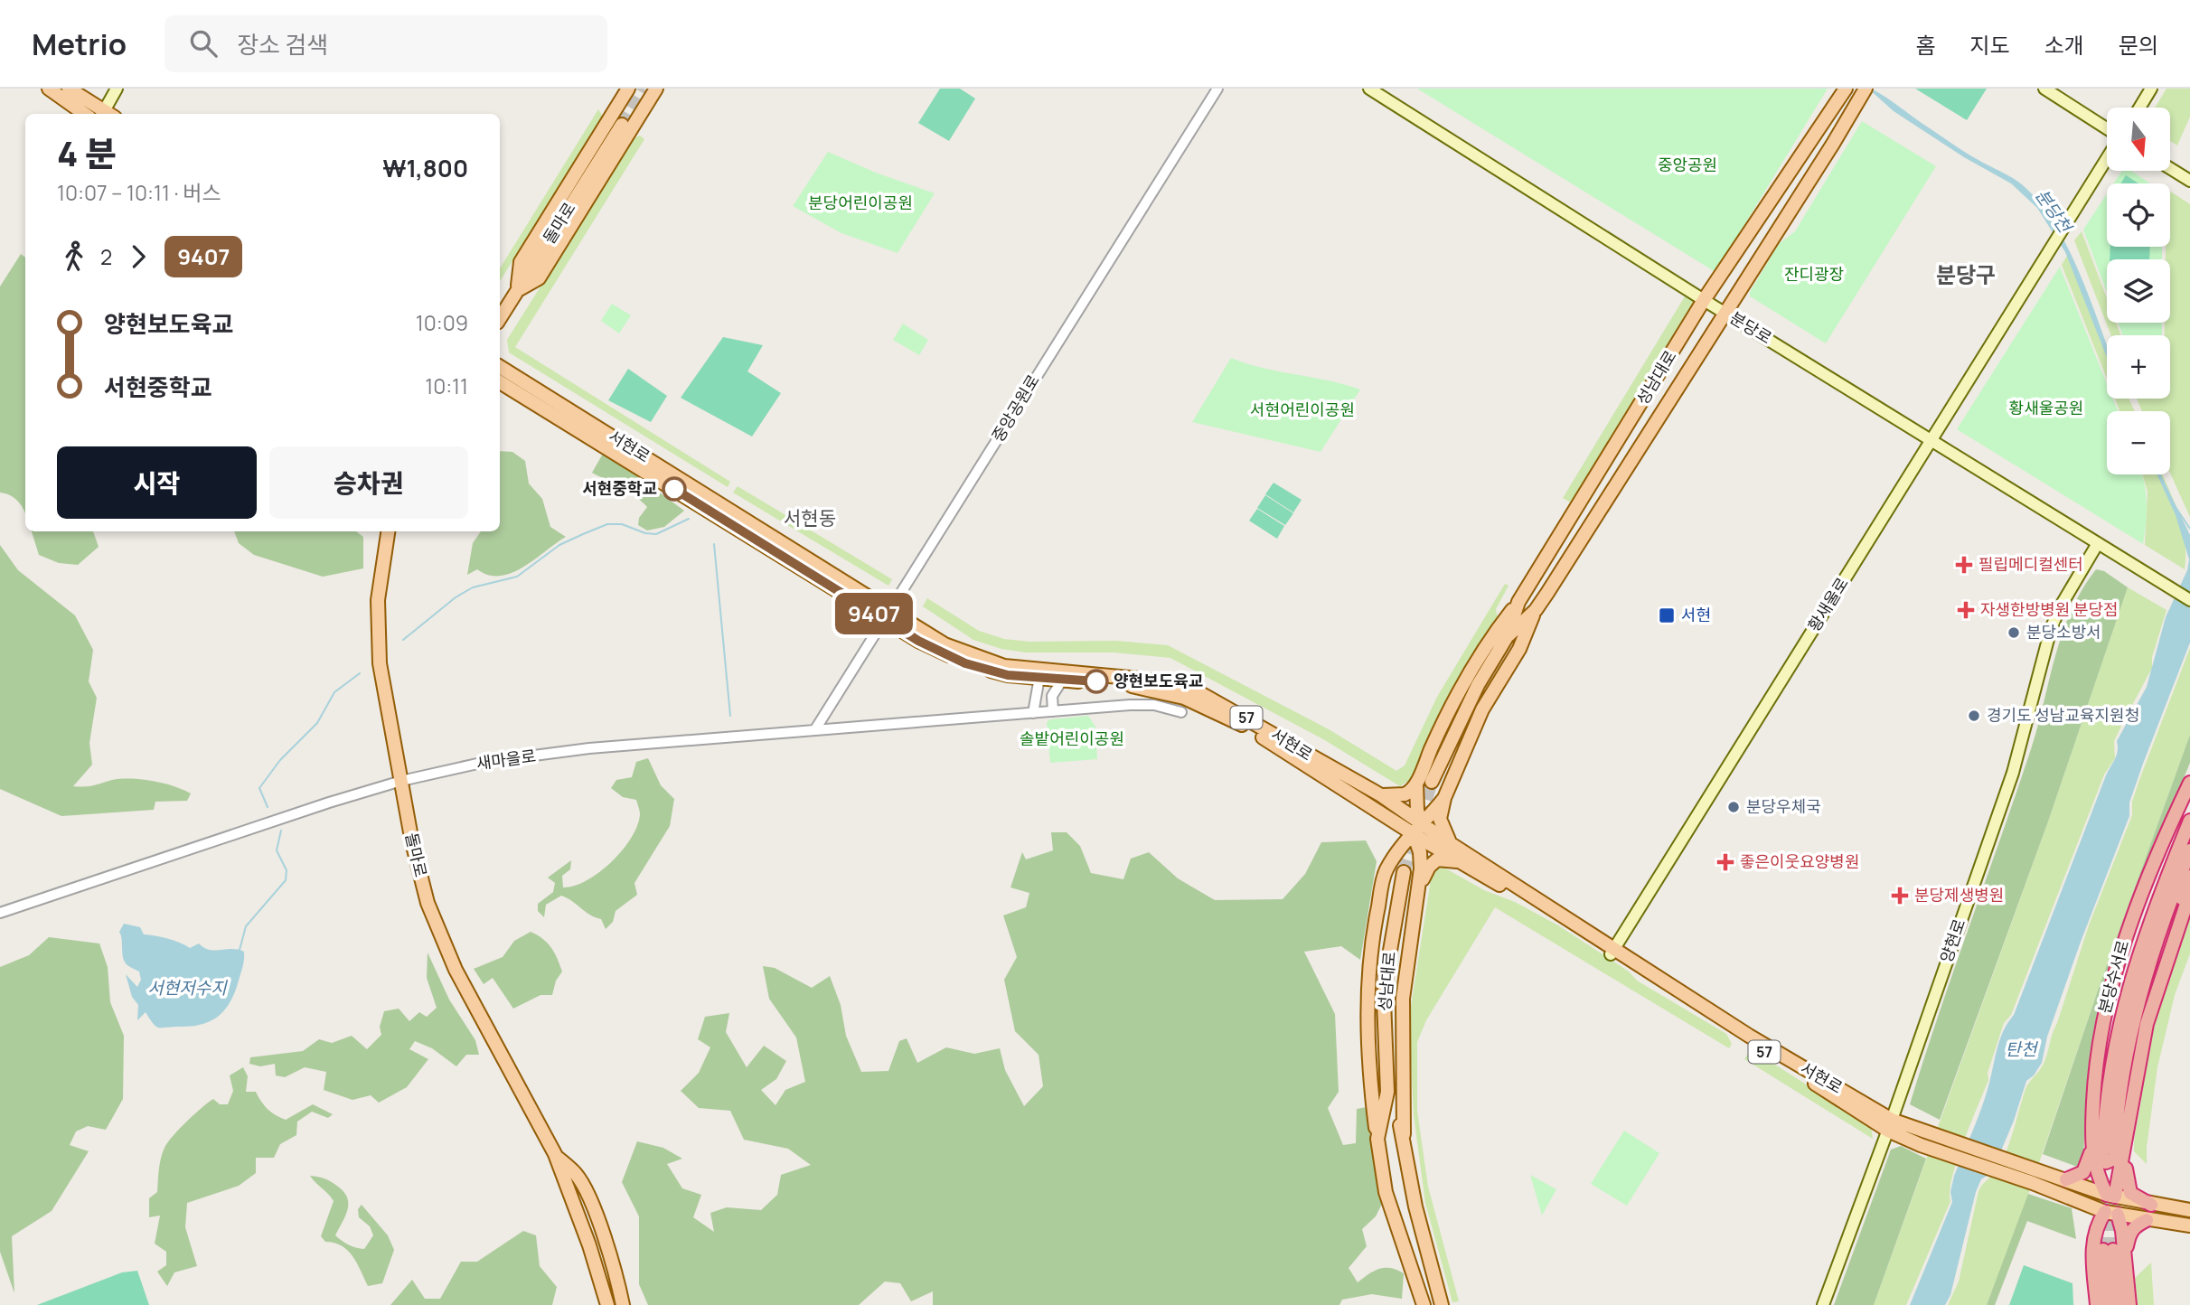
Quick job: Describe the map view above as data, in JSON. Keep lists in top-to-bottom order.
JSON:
{
  "streets": {
    "highway": ["분당수서로"],
    "main road": [
      "돌마로",
      "분당로",
      "성남대로",
      "서현로",
      "황새울로",
      "57",
      "양현로"
    ],
    "street": ["중앙공원로", "새마을로"]
  },
  "crossings": [
    ["돌마로", "새마을로"],
    ["분당로", "성남대로"],
    ["분당로", "황새울로"],
    ["분당로", "양현로"],
    ["중앙공원로", "서현로"],
    ["중앙공원로", "새마을로"],
    ["서현로", "황새울로"],
    ["서현로", "57"],
    ["서현로", "양현로"]
  ],
  "districts": ["분당구", "서현동"],
  "water": ["분당천", "서현저수지", "탄천"],
  "parks": [
    "중앙공원",
    "분당어린이공원",
    "잔디광장",
    "황새울공원",
    "서현어린이공원",
    "솔밭어린이공원"
  ],
  "places": {
    "other": [
      "서현중학교",
      "분당소방서",
      "양현보도육교",
      "경기도 성남교육지원청",
      "분당우체국"
    ],
    "health": [
      "필립메디컬센터",
      "자생한방병원 분당점",
      "좋은이웃요양병원",
      "분당제생병원"
    ],
    "transit": ["서현"]
  },
  "lines": ["bus line 9407"],
  "north": "bottom",
  "page": {
    "header": "Metrio",
    "search": "장소 검색",
    "nav": [
      "홈",
      "지도",
      "소개",
      "문의"
    ],
    "on_map": "9407",
    "map_buttons": ["+", "−"],
    "heading": ["4 분", "10:07 – 10:11 · 버스", "₩1,800"],
    "legs": ["2", "9407"],
    "list": [
      {
        "name": "양현보도육교",
        "value": "10:09"
      },
      {
        "name": "서현중학교",
        "value": "10:11"
      }
    ],
    "buttons": ["시작", "승차권"]
  }
}
